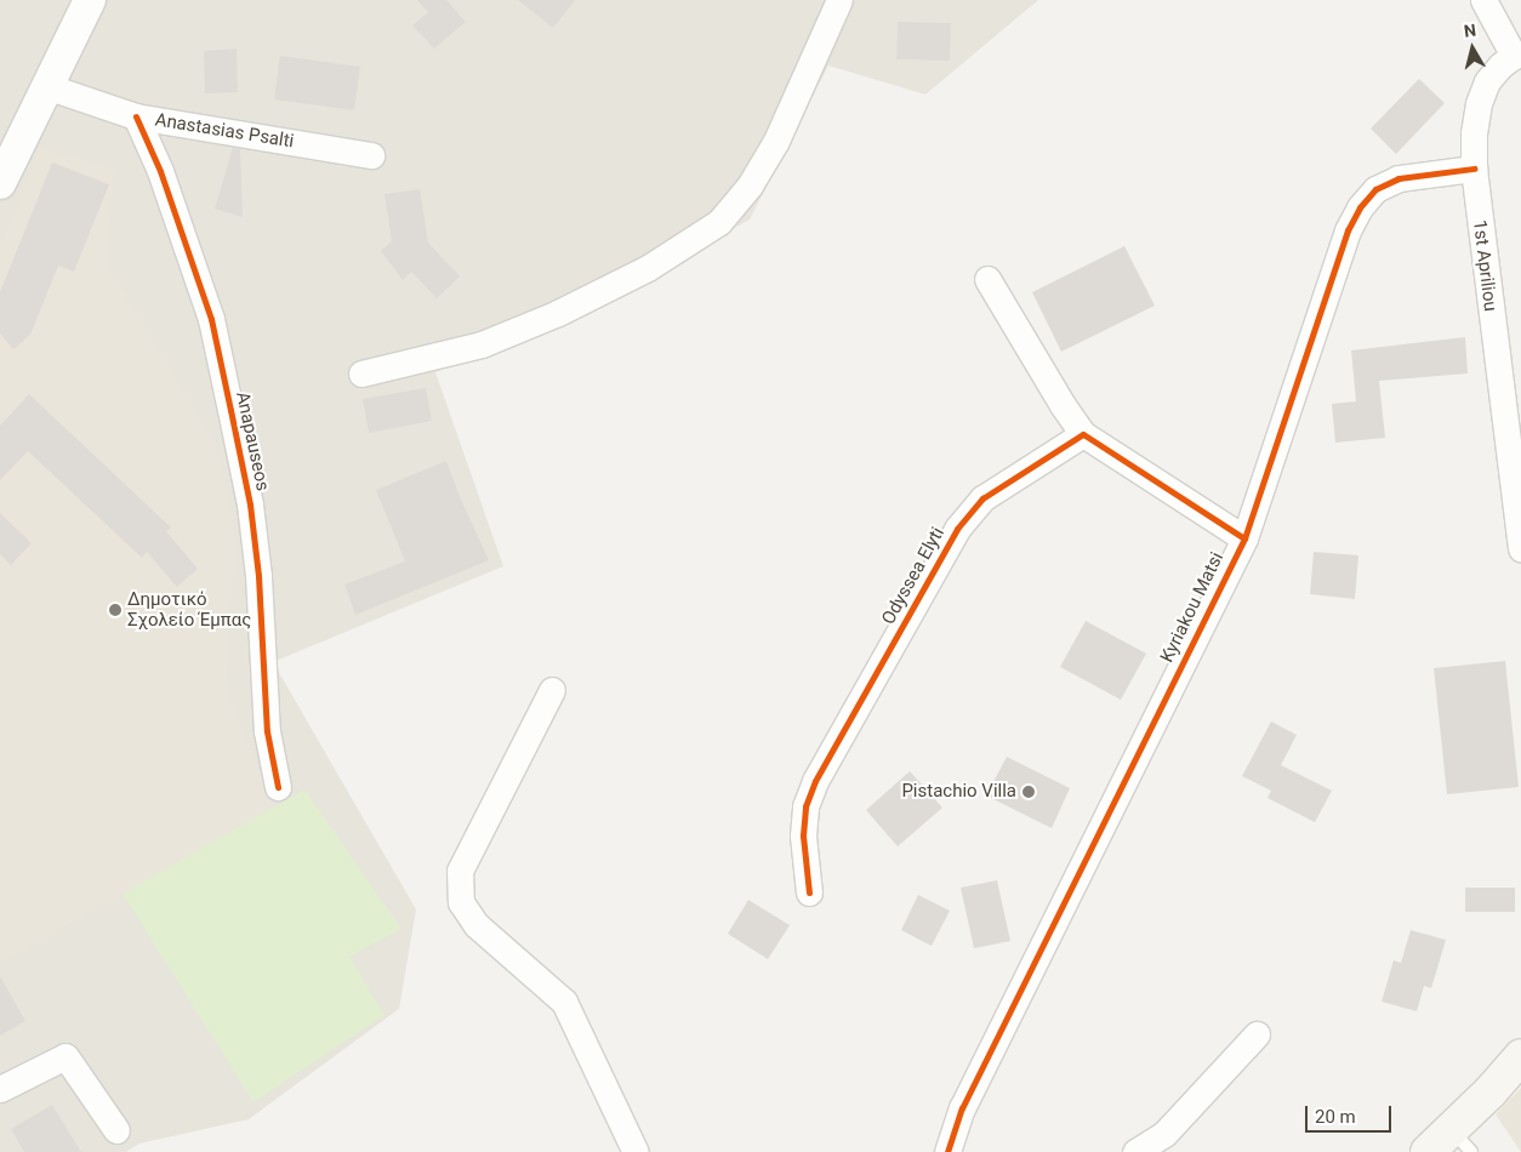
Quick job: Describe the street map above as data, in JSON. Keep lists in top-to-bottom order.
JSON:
{
  "streets": {
    "street": [
      "Anastasias Psalti",
      "1st Apriliou",
      "Anapauseos",
      "Odyssea Elyti",
      "Kyriakou Matsi"
    ]
  },
  "crossings": [
    ["Anastasias Psalti", "Anapauseos"],
    ["1st Apriliou", "Kyriakou Matsi"]
  ],
  "places": ["Δημοτικό Σχολείο Έμπας", "Pistachio Villa"],
  "scale_bar": "20 m",
  "north": "top"
}
